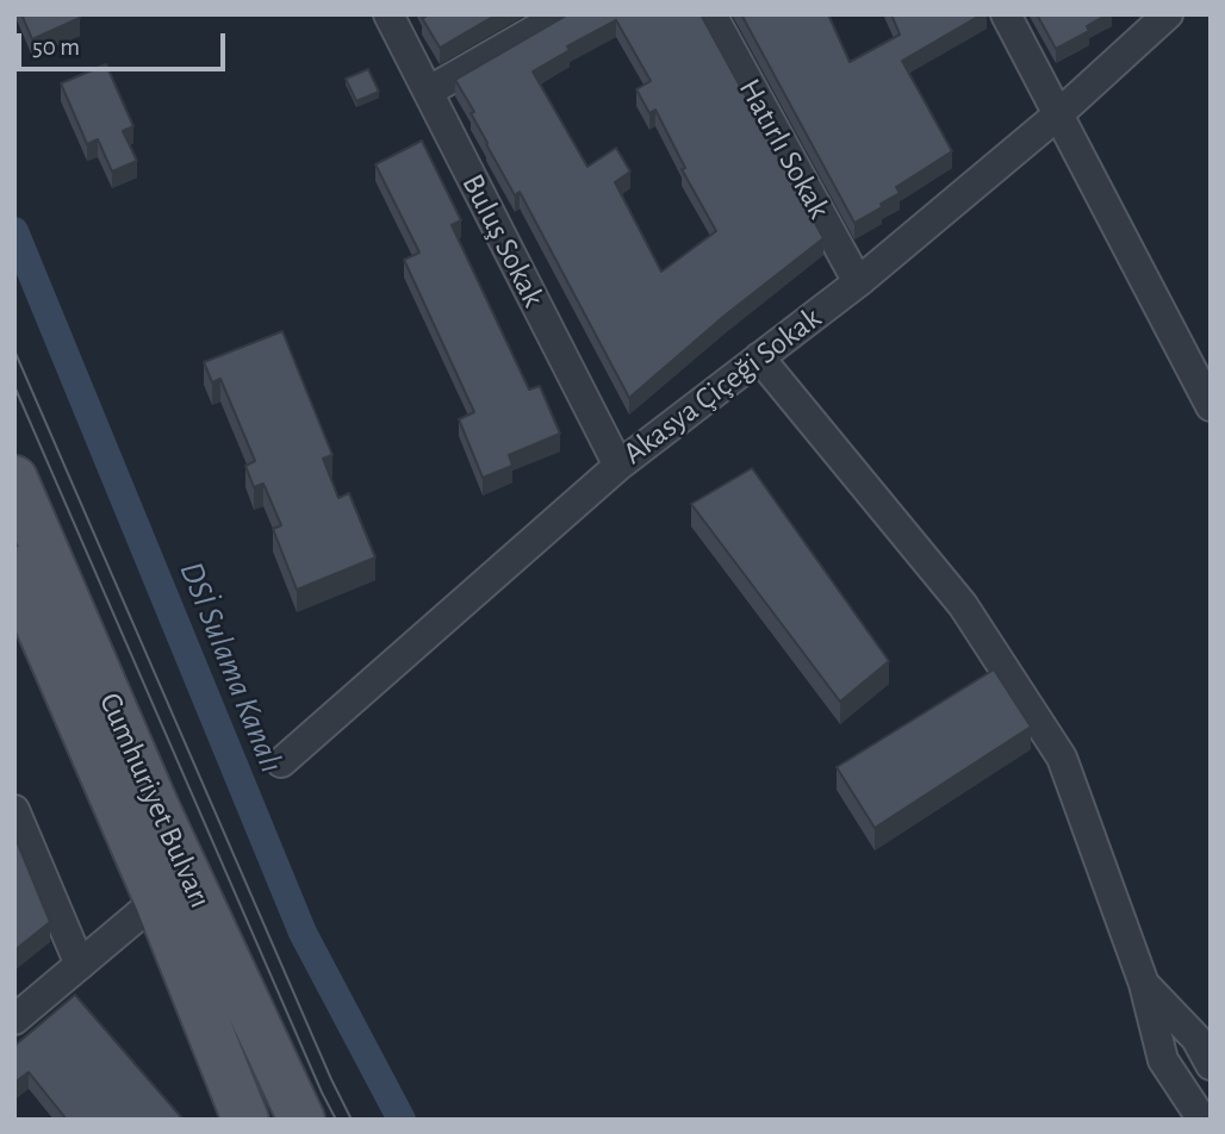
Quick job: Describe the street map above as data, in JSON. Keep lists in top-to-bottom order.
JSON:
{
  "streets": {
    "main road": ["Cumhuriyet Bulvarı"],
    "street": ["Hatırlı Sokak", "Buluş Sokak", "Akasya Çiçeği Sokak"]
  },
  "crossings": [
    ["Hatırlı Sokak", "Akasya Çiçeği Sokak"],
    ["Buluş Sokak", "Akasya Çiçeği Sokak"]
  ],
  "water": ["DSİ Sulama Kanalı"],
  "scale_bar": "50 m"
}
